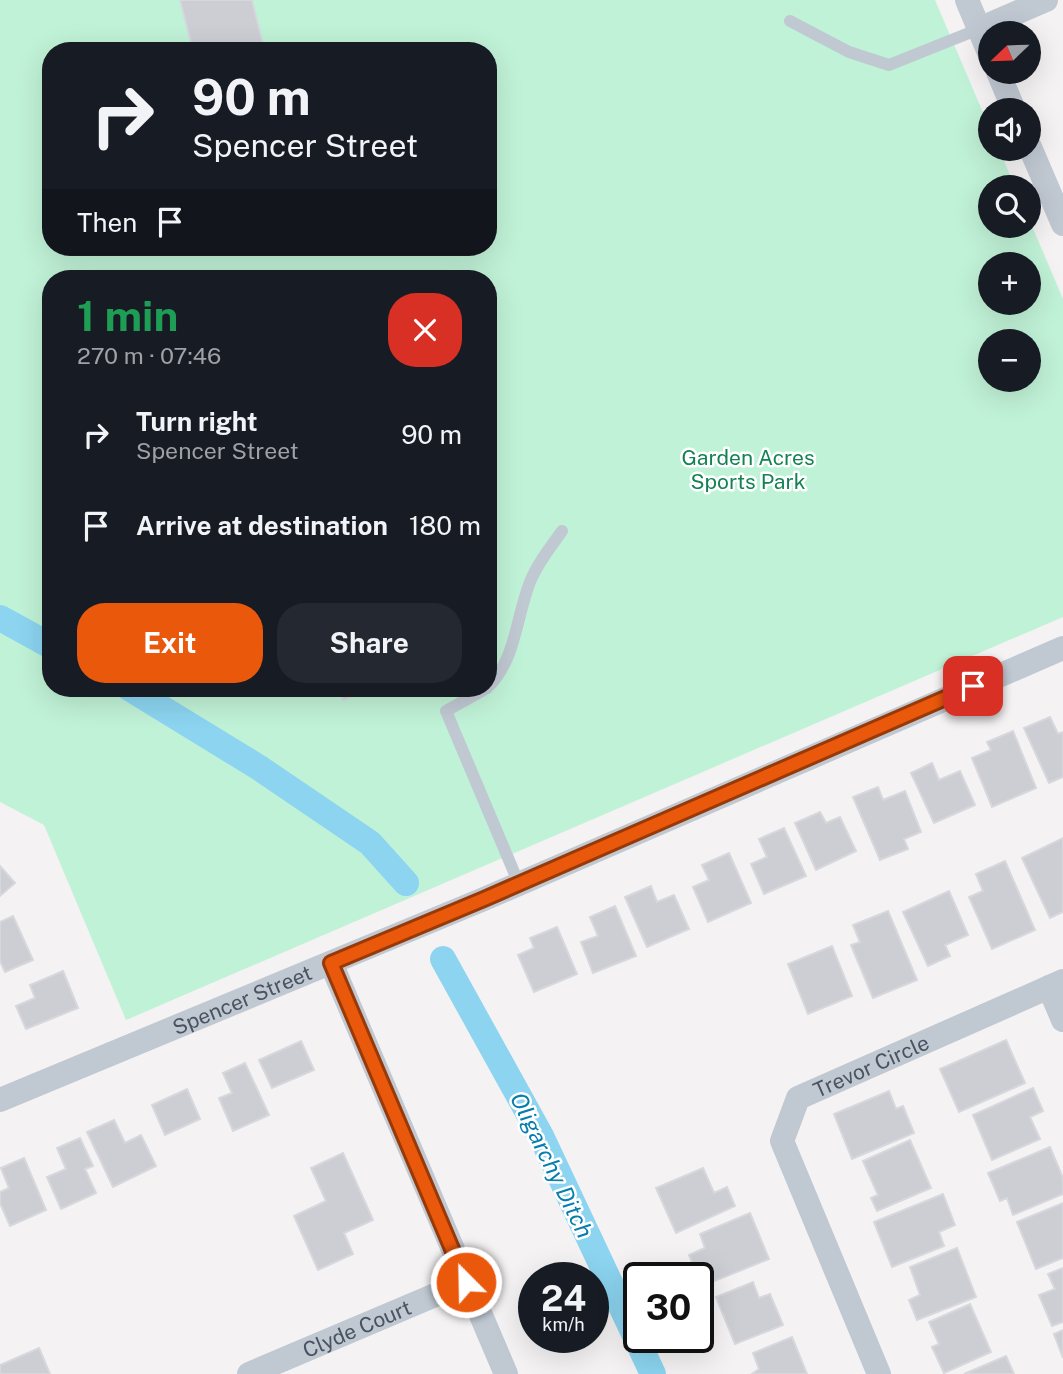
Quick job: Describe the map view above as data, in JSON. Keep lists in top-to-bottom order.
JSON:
{
  "streets": {
    "street": ["Spencer Street", "Trevor Circle", "Clyde Court"]
  },
  "water": ["Oligarchy Ditch"],
  "parks": ["Garden Acres Sports Park"],
  "north": "bottom left",
  "page": {
    "map_buttons": ["+", "−"],
    "turn": ["90 m", "Spencer Street"],
    "then": "Then",
    "heading": ["1 min", "270 m · 07:46"],
    "list": [
      {
        "name": "Turn right",
        "note": "Spencer Street",
        "value": "90 m"
      },
      {
        "name": "Arrive at destination",
        "value": "180 m"
      }
    ],
    "buttons": ["Exit", "Share"],
    "speed": "24 km/h",
    "limit": "30"
  }
}
